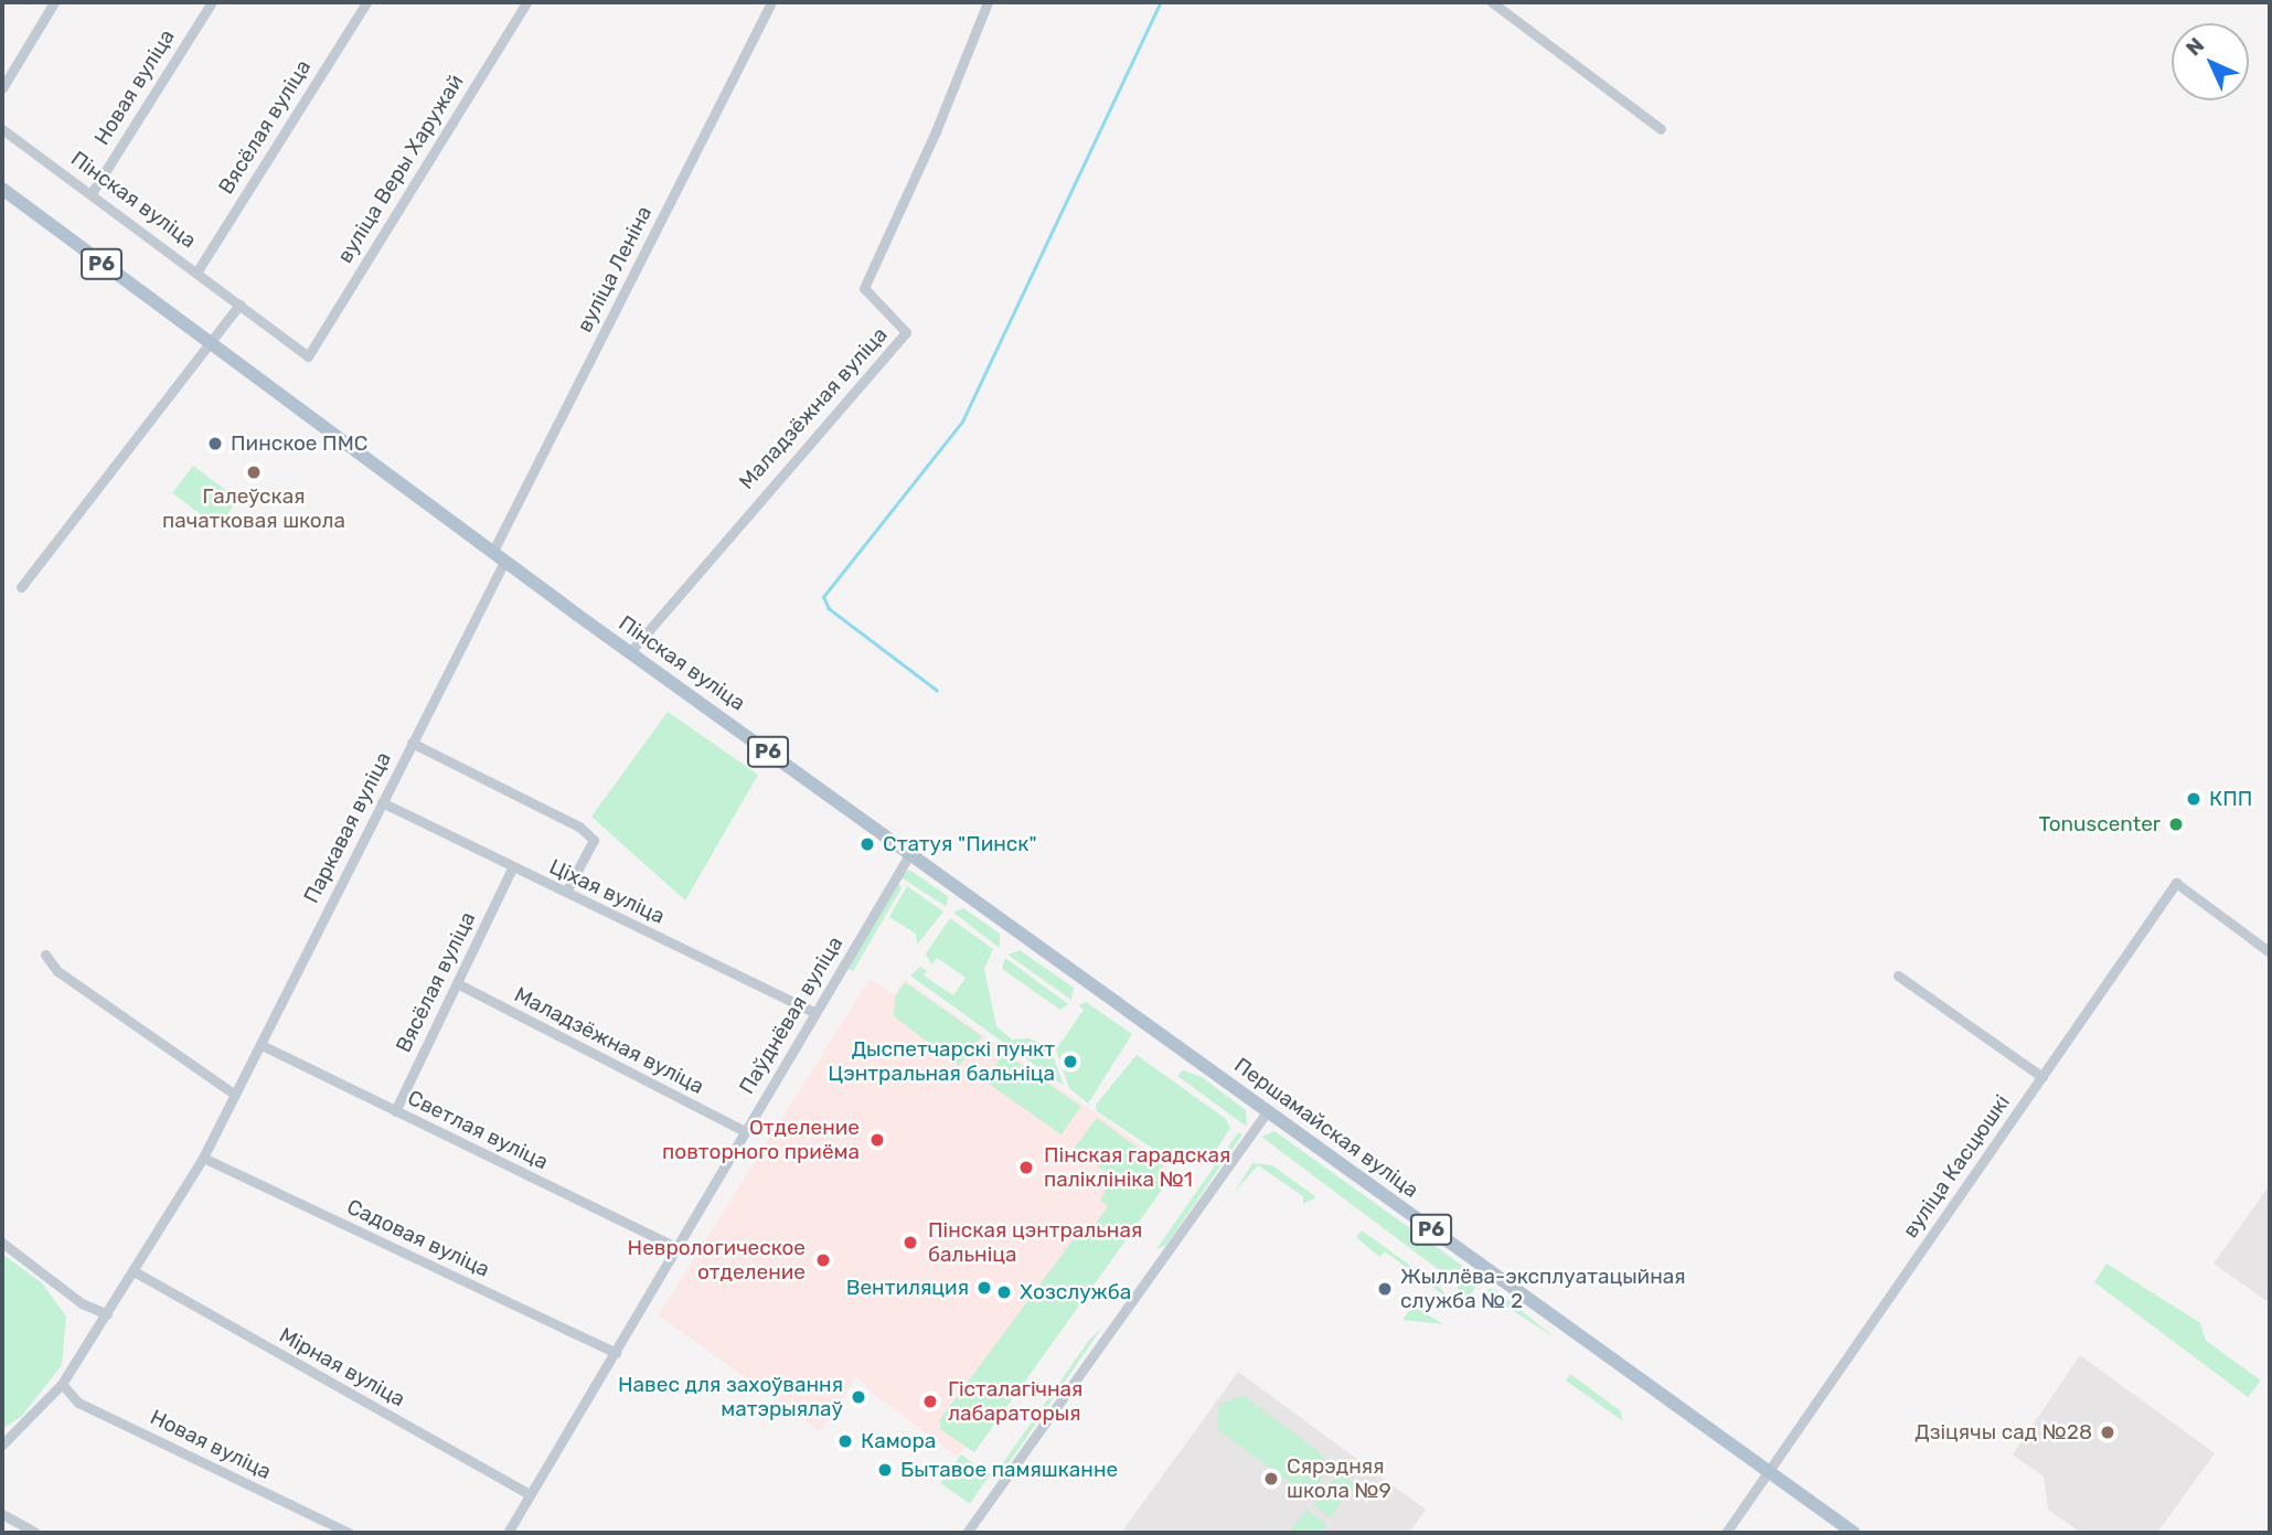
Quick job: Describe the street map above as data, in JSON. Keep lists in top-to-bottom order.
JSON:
{
  "streets": {
    "main road": ["Пінская вуліца", "Р6", "Першамайская вуліца"],
    "street": [
      "Новая вуліца",
      "Вясёлая вуліца",
      "вуліца Веры Харужай",
      "вуліца Леніна",
      "Маладзёжная вуліца",
      "Паркавая вуліца",
      "Ціхая вуліца",
      "Паўднёвая вуліца",
      "Светлая вуліца",
      "вуліца Касцюшкі",
      "Садовая вуліца",
      "Мірная вуліца"
    ]
  },
  "crossings": [
    ["Новая вуліца", "Пінская вуліца"],
    ["Новая вуліца", "Паркавая вуліца"],
    ["Вясёлая вуліца", "Пінская вуліца"],
    ["Вясёлая вуліца", "Маладзёжная вуліца"],
    ["Вясёлая вуліца", "Ціхая вуліца"],
    ["Вясёлая вуліца", "Светлая вуліца"],
    ["вуліца Веры Харужай", "Пінская вуліца"],
    ["Пінская вуліца", "Р6"],
    ["Пінская вуліца", "Маладзёжная вуліца"],
    ["Пінская вуліца", "Паркавая вуліца"],
    ["Пінская вуліца", "Паўднёвая вуліца"],
    ["Пінская вуліца", "Першамайская вуліца"],
    ["Р6", "вуліца Леніна"],
    ["Р6", "Паркавая вуліца"],
    ["Маладзёжная вуліца", "Паўднёвая вуліца"],
    ["Паркавая вуліца", "Ціхая вуліца"],
    ["Паркавая вуліца", "Светлая вуліца"],
    ["Паркавая вуліца", "Садовая вуліца"],
    ["Паркавая вуліца", "Мірная вуліца"],
    ["Ціхая вуліца", "Паўднёвая вуліца"],
    ["Паўднёвая вуліца", "Першамайская вуліца"],
    ["Паўднёвая вуліца", "Светлая вуліца"],
    ["Паўднёвая вуліца", "Садовая вуліца"],
    ["Паўднёвая вуліца", "Мірная вуліца"],
    ["Першамайская вуліца", "вуліца Касцюшкі"]
  ],
  "places": [
    "Пинское ПМС",
    "Галеўская пачатковая школа",
    "КПП",
    "Tonuscenter",
    "Статуя \"Пинск\"",
    "Дыспетчарскі пункт Цэнтральная бальніца",
    "Отделение повторного приёма",
    "Пінская гарадская паліклініка №1",
    "Пінская цэнтральная бальніца",
    "Неврологическое отделение",
    "Вентиляция",
    "Жыллёва-эксплуатацыйная служба № 2",
    "Хозслужба",
    "Навес для захоўвання матэрыялаў",
    "Гісталагічная лабараторыя",
    "Дзіцячы сад №28",
    "Камора",
    "Бытавое памяшканне",
    "Сярэдняя школа №9"
  ],
  "north": "top left"
}
